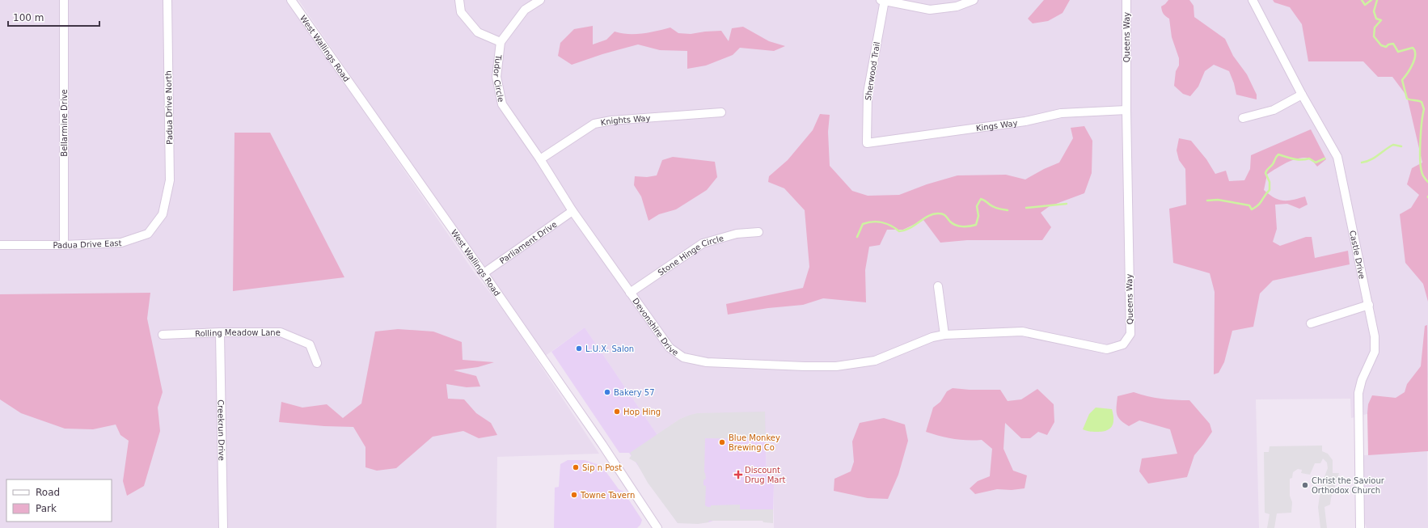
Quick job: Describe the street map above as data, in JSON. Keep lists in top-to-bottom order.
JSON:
{
  "streets": {
    "street": [
      "Queens Way",
      "West Wallings Road",
      "Sherwood Trail",
      "Tudor Circle",
      "Padua Drive North",
      "Knights Way",
      "Bellarmine Drive",
      "Kings Way",
      "Parliament Drive",
      "Padua Drive East",
      "Castle Drive",
      "Stone Hinge Circle",
      "Devonshire Drive",
      "Rolling Meadow Lane",
      "Creekrun Drive"
    ]
  },
  "crossings": [
    ["Queens Way", "Kings Way"],
    ["Queens Way", "Devonshire Drive"],
    ["West Wallings Road", "Parliament Drive"],
    ["Sherwood Trail", "Kings Way"],
    ["Tudor Circle", "Knights Way"],
    ["Tudor Circle", "Parliament Drive"],
    ["Tudor Circle", "Devonshire Drive"],
    ["Padua Drive North", "Padua Drive East"],
    ["Bellarmine Drive", "Padua Drive East"],
    ["Parliament Drive", "Devonshire Drive"],
    ["Stone Hinge Circle", "Devonshire Drive"],
    ["Rolling Meadow Lane", "Creekrun Drive"]
  ],
  "places": {
    "other": [
      "L.U.X. Salon",
      "Bakery 57",
      "Hop Hing",
      "Blue Monkey Brewing Co",
      "Sip n Post",
      "Christ the Saviour Orthodox Church",
      "Towne Tavern"
    ],
    "health": ["Discount Drug Mart"]
  },
  "legend": ["Road", "Park"],
  "scale_bar": "100 m"
}
